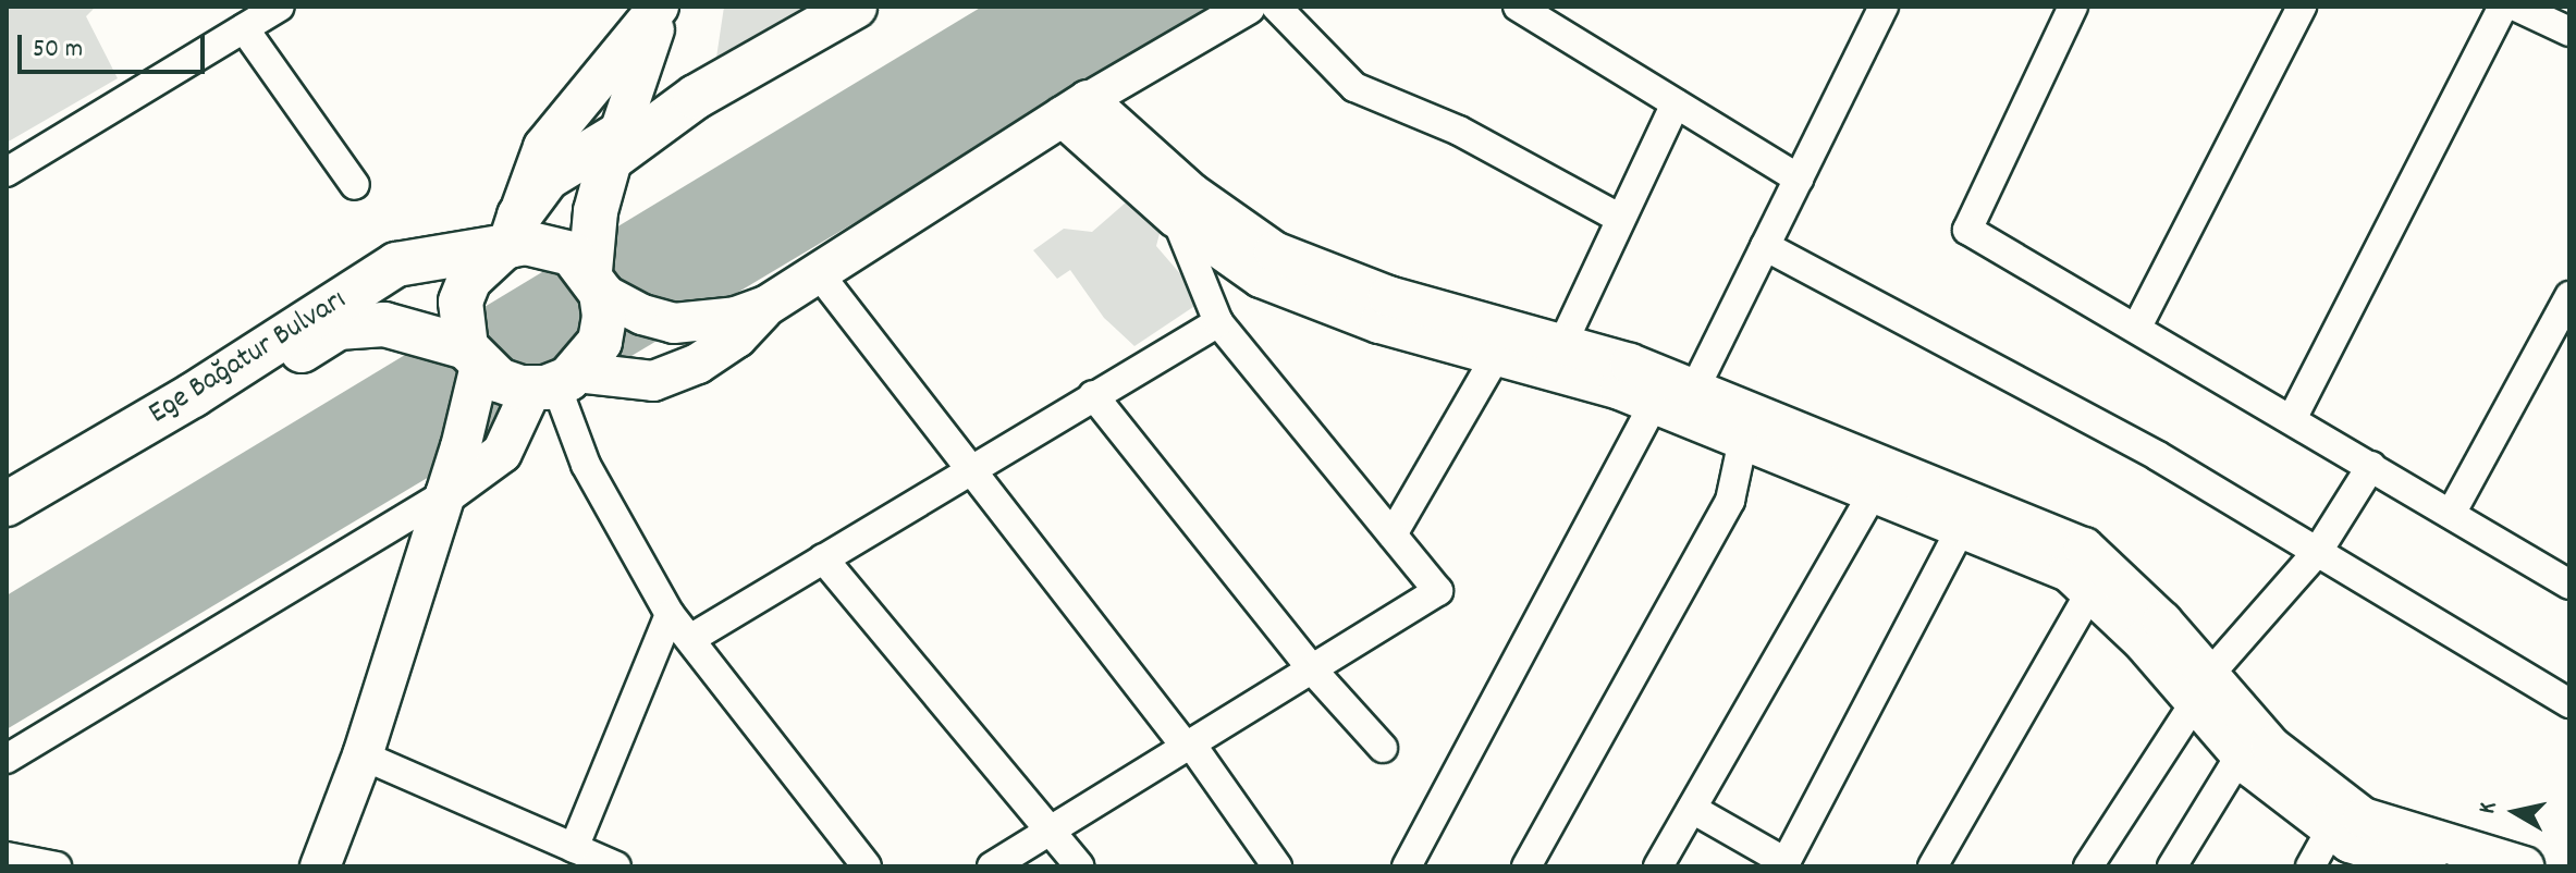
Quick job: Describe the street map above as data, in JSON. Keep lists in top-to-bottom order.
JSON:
{
  "streets": {
    "main road": ["Ege Bağatur Bulvarı"]
  },
  "scale_bar": "50 m",
  "north": "left"
}
